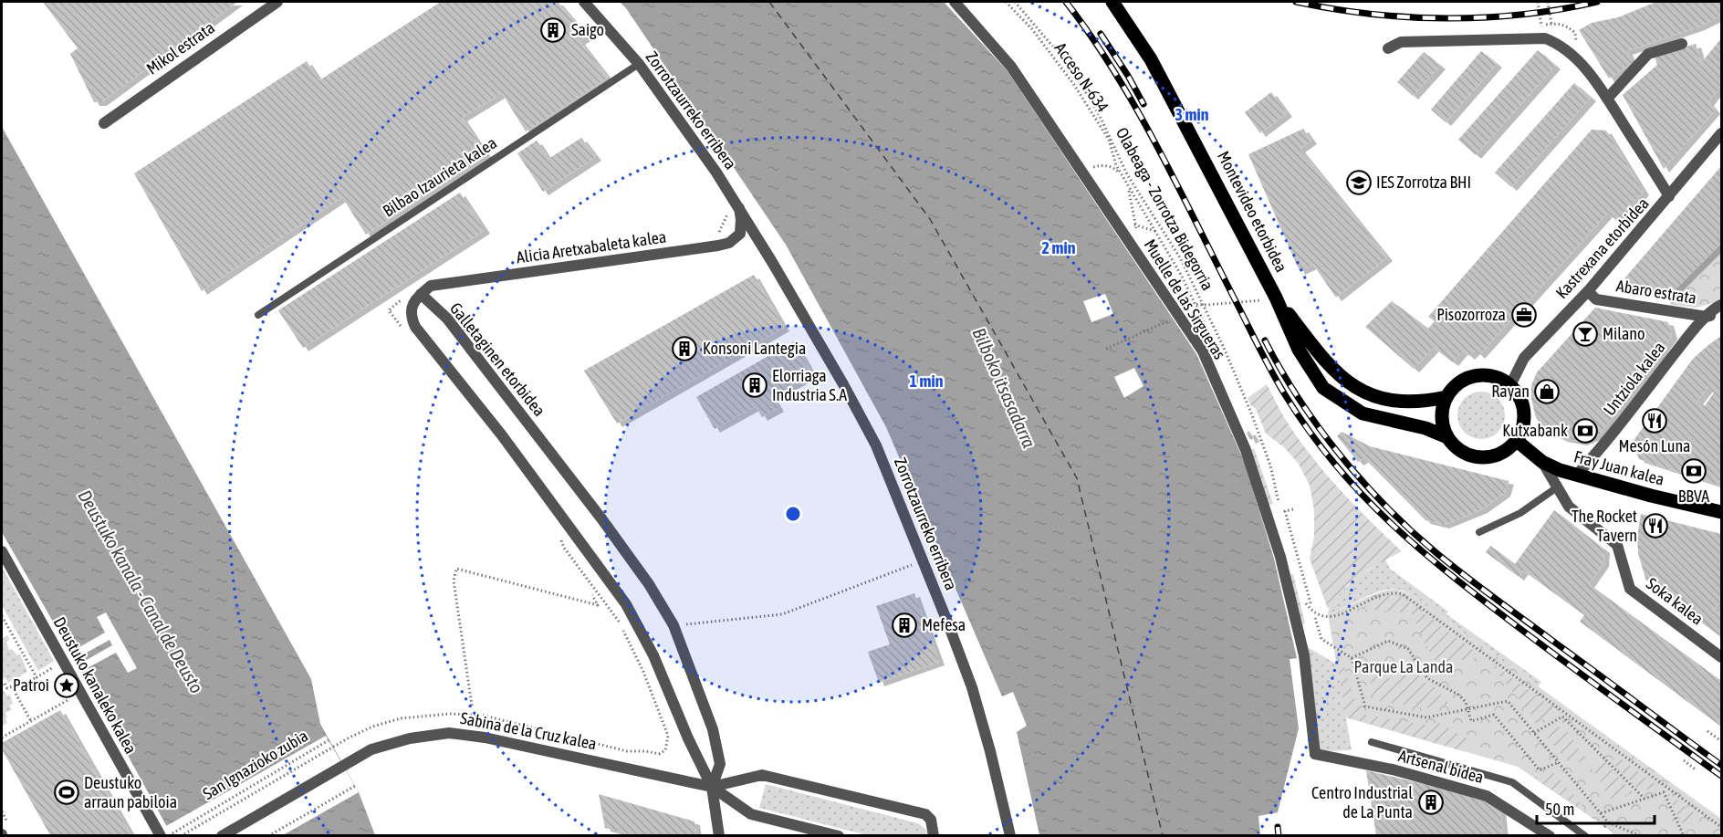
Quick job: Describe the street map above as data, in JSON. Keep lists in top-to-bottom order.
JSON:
{
  "streets": {
    "main road": ["Montevideo etorbidea", "Fray Juan kalea"],
    "street": [
      "Mikol estrata",
      "Zorrotzaurreko erribera",
      "Alicia Aretxabaleta kalea",
      "Kastrexana etorbidea",
      "Abaro estrata",
      "Muelle de las Sirgueras",
      "Galletaginen etorbidea",
      "Untziola kalea",
      "Soka kalea",
      "Deustuko kanaleko kalea",
      "Sabina de la Cruz kalea",
      "Artsenal bidea"
    ],
    "lane": ["Bilbao Izaurieta kalea"],
    "path": ["Acceso N-634", "Olabeaga - Zorrotza Bidegorria", "San Ignazioko zubia"]
  },
  "crossings": [
    ["Zorrotzaurreko erribera", "Bilbao Izaurieta kalea"],
    ["Montevideo etorbidea", "Kastrexana etorbidea"],
    ["Montevideo etorbidea", "Fray Juan kalea"],
    ["Alicia Aretxabaleta kalea", "Galletaginen etorbidea"],
    ["Kastrexana etorbidea", "Abaro estrata"],
    ["Kastrexana etorbidea", "Fray Juan kalea"],
    ["Abaro estrata", "Untziola kalea"],
    ["Muelle de las Sirgueras", "Artsenal bidea"],
    ["Galletaginen etorbidea", "Sabina de la Cruz kalea"],
    ["Untziola kalea", "Fray Juan kalea"],
    ["Fray Juan kalea", "Soka kalea"],
    ["Deustuko kanaleko kalea", "San Ignazioko zubia"]
  ],
  "water": ["Bilboko itsasadarra", "Deustuko kanala - Canal de Deusto"],
  "parks": ["Parque La Landa"],
  "places": {
    "building": [
      "Saigo",
      "Konsoni Lantegia",
      "Elorriaga Industria S.A",
      "Mefesa",
      "Centro Industrial de La Punta"
    ],
    "school or university": ["IES Zorrotza BHI"],
    "office": ["Pisozorroza"],
    "bar": ["Milano"],
    "shop": ["Rayan"],
    "restaurant": ["Mesón Luna", "The Rocket Tavern"],
    "bank": ["Kutxabank", "BBVA"],
    "place": ["Patroi"],
    "sports": ["Deustuko arraun pabiloia"]
  },
  "scale_bar": "50 m",
  "rings": ["3 min", "2 min", "1 min"]
}
